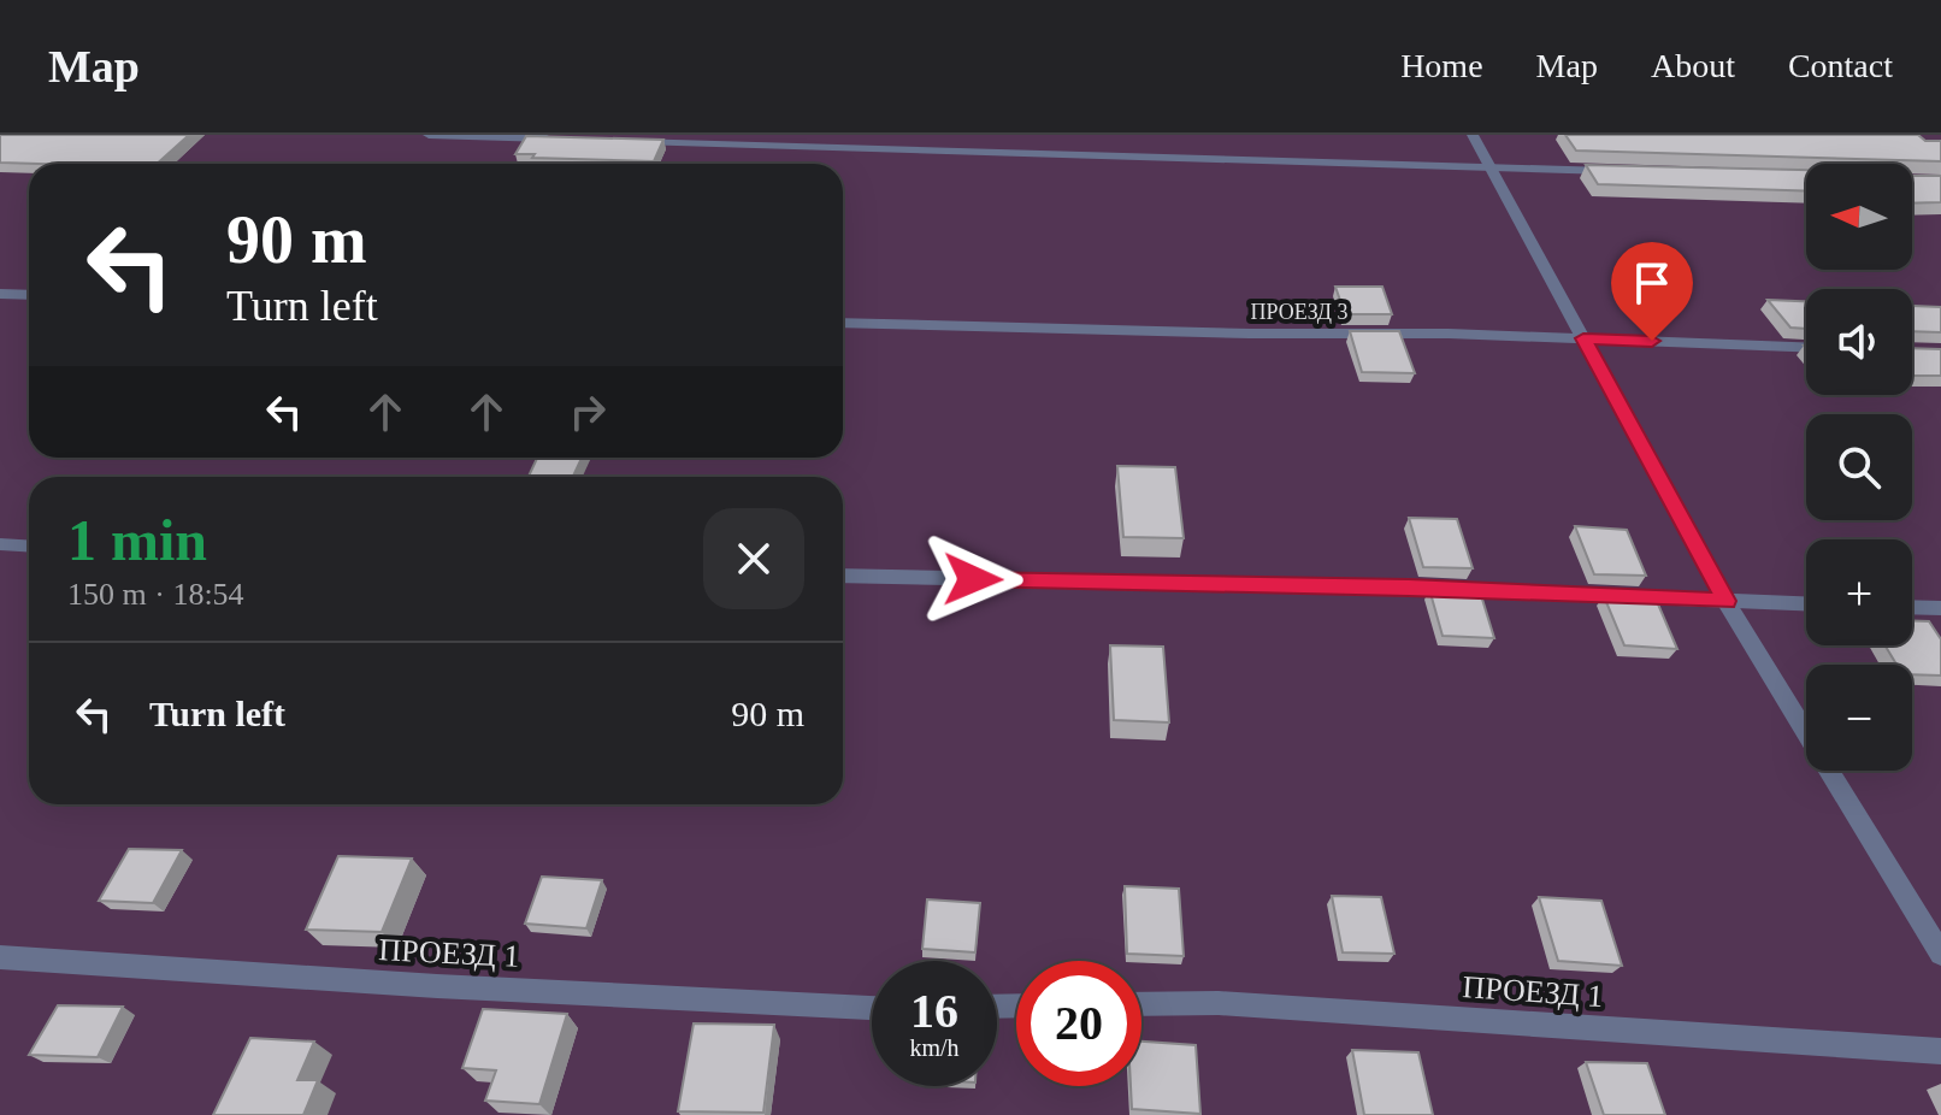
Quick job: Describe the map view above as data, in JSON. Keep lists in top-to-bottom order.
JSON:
{
  "streets": {
    "street": ["ПРОЕЗД 3", "ПРОЕЗД 1"]
  },
  "north": "left",
  "page": {
    "header": "Map",
    "nav": [
      "Home",
      "Map",
      "About",
      "Contact"
    ],
    "map_buttons": ["+", "−"],
    "turn": ["90 m", "Turn left"],
    "heading": ["1 min", "150 m · 18:54"],
    "list": [
      {
        "name": "Turn left",
        "value": "90 m"
      }
    ],
    "speed": "16 km/h",
    "limit": "20"
  }
}
